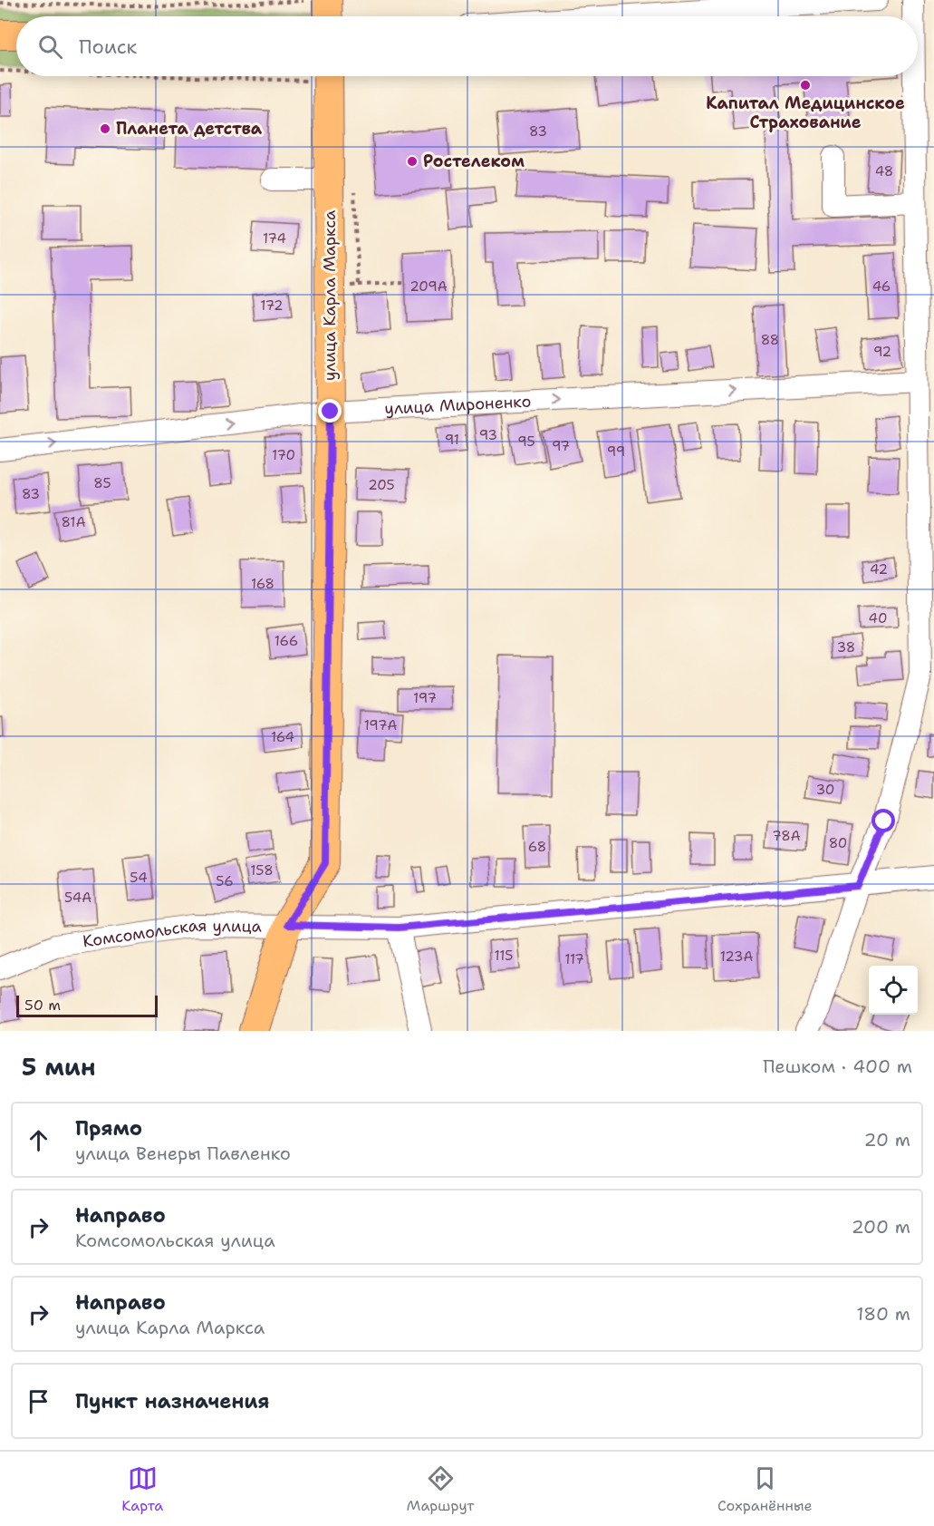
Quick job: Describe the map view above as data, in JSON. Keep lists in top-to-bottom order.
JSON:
{
  "streets": {
    "main road": ["улица Карла Маркса"],
    "street": ["улица Мироненко", "Комсомольская улица"]
  },
  "crossings": [
    ["улица Карла Маркса", "улица Мироненко"],
    ["улица Карла Маркса", "Комсомольская улица"]
  ],
  "one_way": ["улица Мироненко"],
  "places": ["Капитал Медицинское Страхование", "Планета детства", "Ростелеком"],
  "house_numbers": [
    "83",
    "48",
    "174",
    "209А",
    "46",
    "172",
    "88",
    "92",
    "93",
    "91",
    "95",
    "97",
    "99",
    "170",
    "85",
    "205",
    "83",
    "81А",
    "42",
    "168",
    "40",
    "166",
    "38",
    "197",
    "197А",
    "164",
    "30",
    "78А",
    "80",
    "68",
    "158",
    "54",
    "56",
    "54А",
    "115",
    "123А",
    "117"
  ],
  "scale_bar": "50 m",
  "page": {
    "search": "Поиск",
    "scale": "50 m",
    "heading": ["5 мин", "Пешком · 400 m"],
    "list": [
      ["Прямо", "улица Венеры Павленко", "20 m"],
      ["Направо", "Комсомольская улица", "200 m"],
      ["Направо", "улица Карла Маркса", "180 m"],
      "Пункт назначения"
    ],
    "nav": ["Карта", "Маршрут", "Сохранённые"]
  }
}
